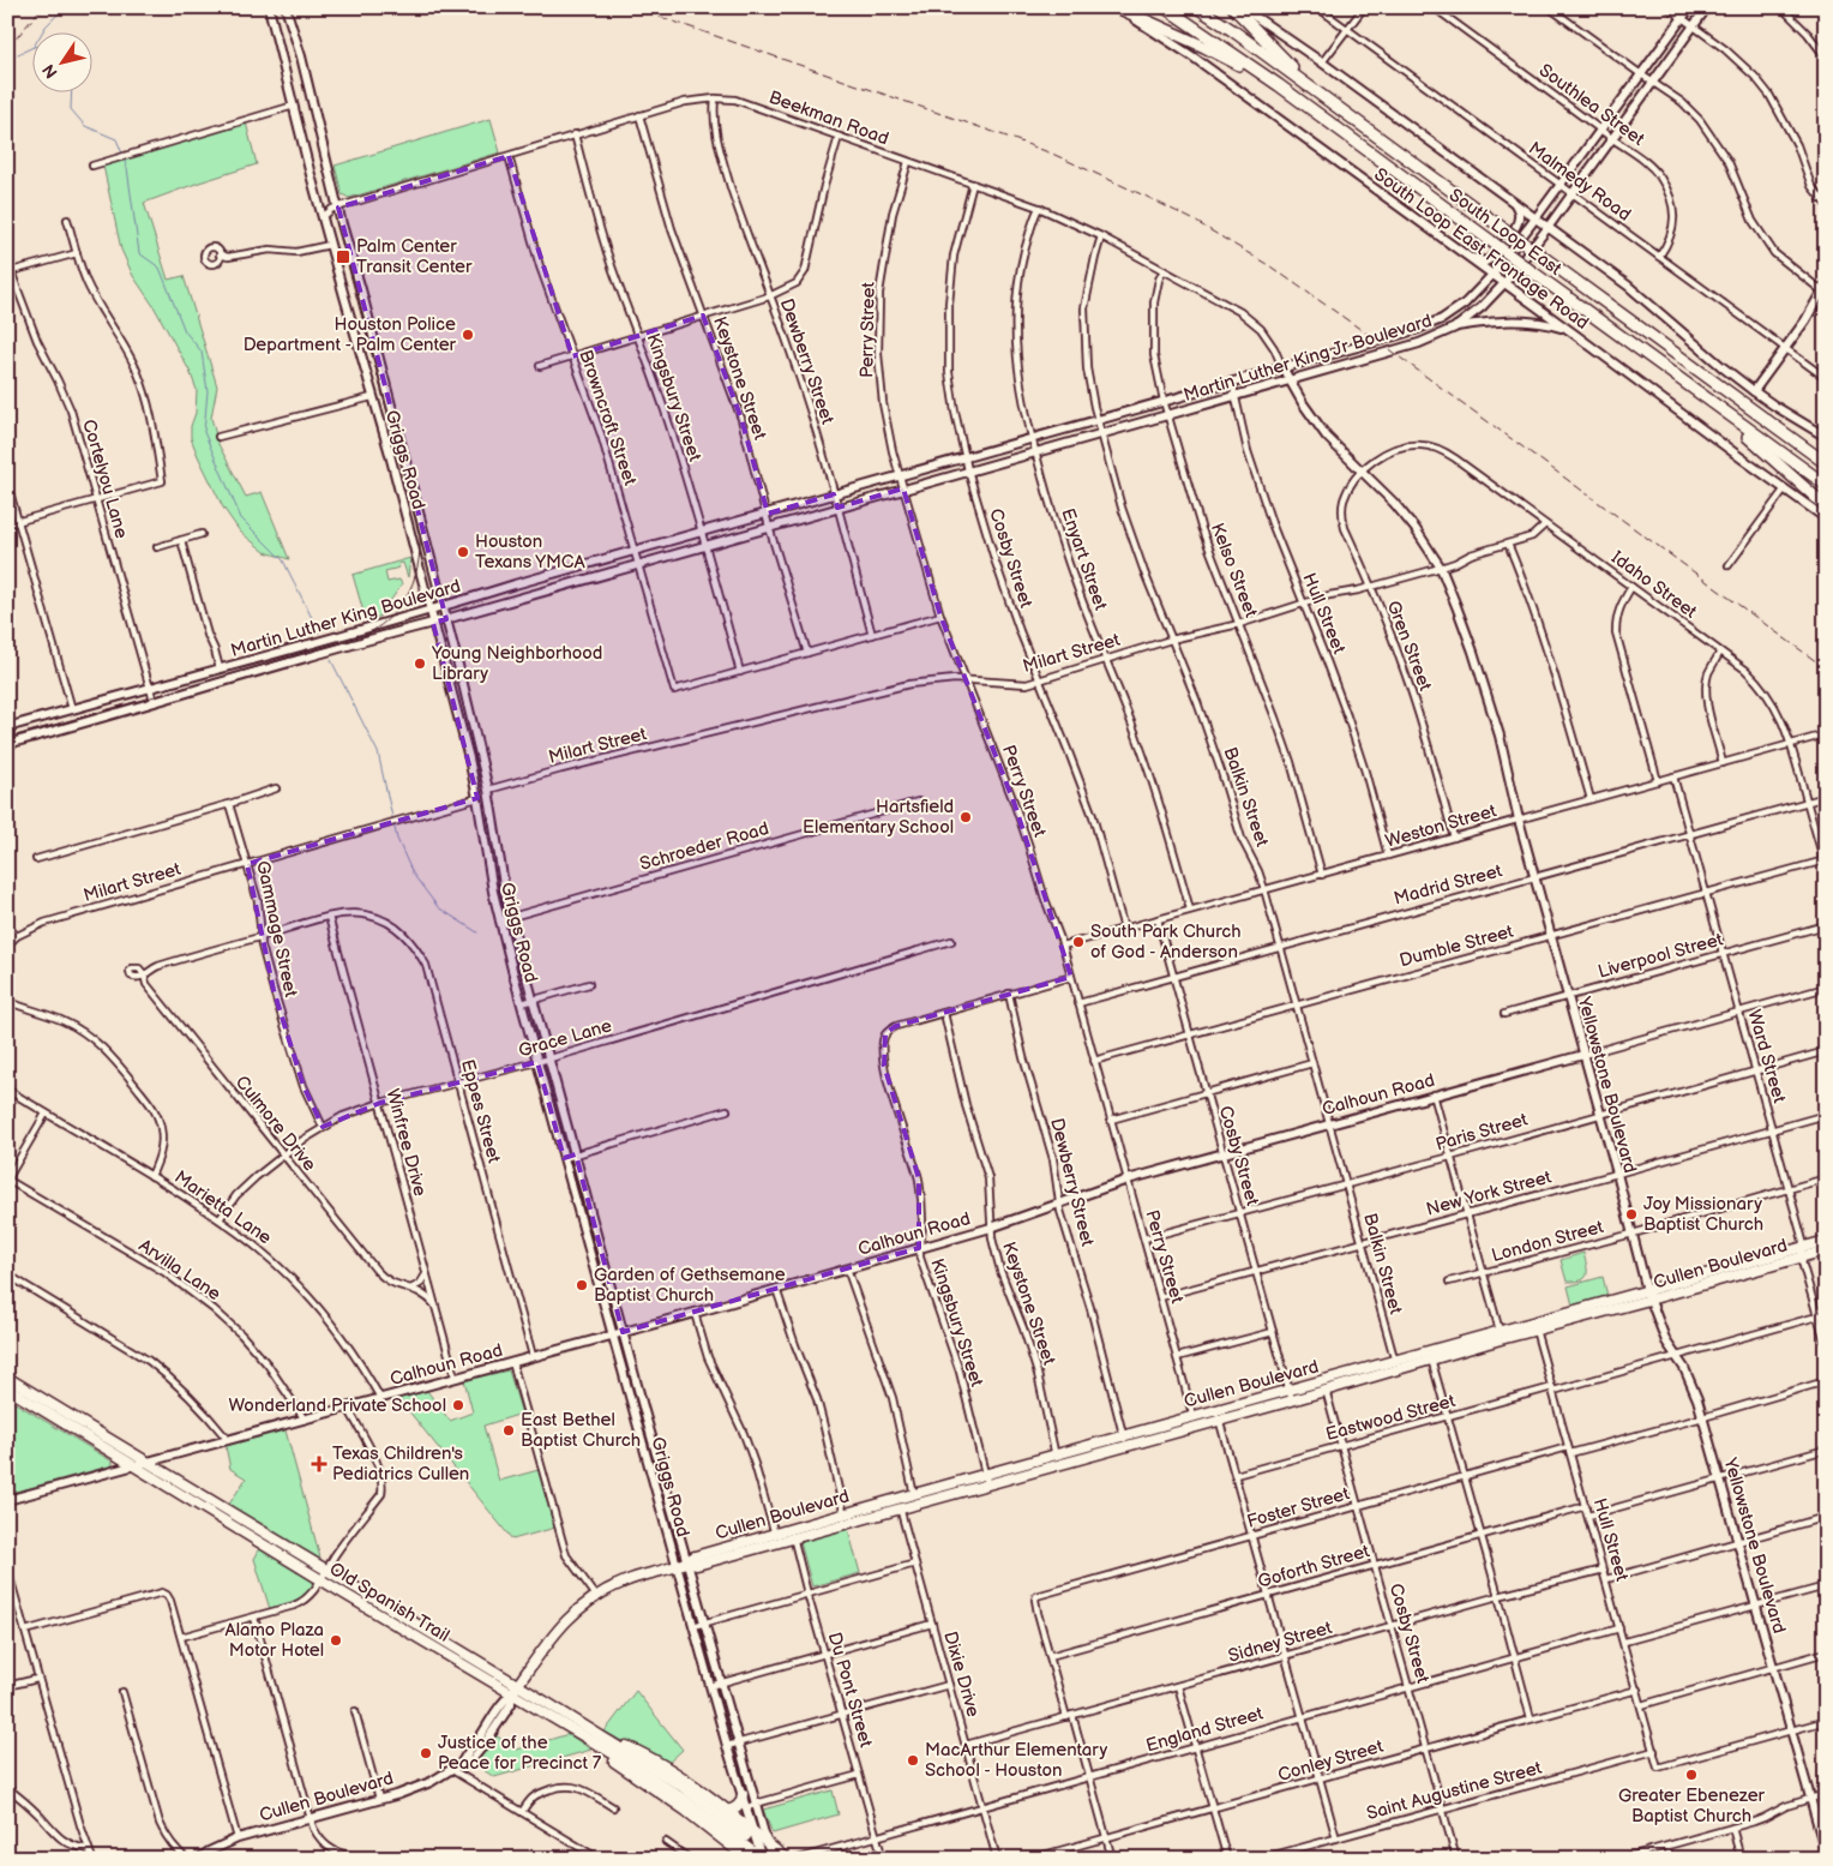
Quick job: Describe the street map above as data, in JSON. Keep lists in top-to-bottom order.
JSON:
{
  "streets": {
    "highway": ["South Loop East"],
    "main road": [
      "South Loop East Frontage Road",
      "Martin Luther King Jr Boulevard",
      "Griggs Road",
      "Martin Luther King Boulevard",
      "Yellowstone Boulevard",
      "Calhoun Road",
      "Cullen Boulevard",
      "Old Spanish Trail"
    ],
    "street": [
      "Southlea Street",
      "Beekman Road",
      "Malmedy Road",
      "Perry Street",
      "Dewberry Street",
      "Keystone Street",
      "Kingsbury Street",
      "Browncroft Street",
      "Cortelyou Lane",
      "Cosby Street",
      "Enyart Street",
      "Kelso Street",
      "Idaho Street",
      "Hull Street",
      "Gren Street",
      "Milart Street",
      "Balkin Street",
      "Weston Street",
      "Schroeder Road",
      "Madrid Street",
      "Gammage Street",
      "Dumble Street",
      "Liverpool Street",
      "Grace Lane",
      "Ward Street",
      "Eppes Street",
      "Culmore Drive",
      "Paris Street",
      "Winfree Drive",
      "New York Street",
      "Marietta Lane",
      "London Street",
      "Arvilla Lane",
      "Eastwood Street",
      "Foster Street",
      "Goforth Street",
      "Sidney Street",
      "Dixie Drive",
      "Du Pont Street",
      "England Street",
      "Conley Street",
      "Saint Augustine Street"
    ]
  },
  "crossings": [
    ["Southlea Street", "Malmedy Road"],
    ["Southlea Street", "Martin Luther King Jr Boulevard"],
    ["Beekman Road", "Perry Street"],
    ["Beekman Road", "Martin Luther King Jr Boulevard"],
    ["Beekman Road", "Dewberry Street"],
    ["Beekman Road", "Keystone Street"],
    ["Beekman Road", "Kingsbury Street"],
    ["Beekman Road", "Browncroft Street"],
    ["Beekman Road", "Griggs Road"],
    ["Beekman Road", "Cosby Street"],
    ["Beekman Road", "Enyart Street"],
    ["Beekman Road", "Kelso Street"],
    ["Beekman Road", "Balkin Street"],
    ["Beekman Road", "Yellowstone Boulevard"],
    ["Malmedy Road", "Martin Luther King Jr Boulevard"],
    ["South Loop East Frontage Road", "Martin Luther King Jr Boulevard"],
    ["Perry Street", "Martin Luther King Jr Boulevard"],
    ["Perry Street", "Martin Luther King Boulevard"],
    ["Perry Street", "Milart Street"],
    ["Perry Street", "Weston Street"],
    ["Perry Street", "Madrid Street"],
    ["Perry Street", "Dumble Street"],
    ["Perry Street", "Calhoun Road"],
    ["Perry Street", "Paris Street"],
    ["Perry Street", "New York Street"],
    ["Perry Street", "Cullen Boulevard"],
    ["Martin Luther King Jr Boulevard", "Cosby Street"],
    ["Martin Luther King Jr Boulevard", "Enyart Street"],
    ["Martin Luther King Jr Boulevard", "Kelso Street"],
    ["Martin Luther King Jr Boulevard", "Hull Street"],
    ["Martin Luther King Jr Boulevard", "Martin Luther King Boulevard"],
    ["Martin Luther King Jr Boulevard", "Balkin Street"],
    ["Martin Luther King Jr Boulevard", "Yellowstone Boulevard"],
    ["Dewberry Street", "Martin Luther King Boulevard"],
    ["Dewberry Street", "Calhoun Road"],
    ["Dewberry Street", "Cullen Boulevard"],
    ["Keystone Street", "Kingsbury Street"],
    ["Keystone Street", "Martin Luther King Boulevard"],
    ["Keystone Street", "Calhoun Road"],
    ["Keystone Street", "Cullen Boulevard"],
    ["Kingsbury Street", "Browncroft Street"],
    ["Kingsbury Street", "Martin Luther King Boulevard"],
    ["Kingsbury Street", "Calhoun Road"],
    ["Kingsbury Street", "Cullen Boulevard"],
    ["Browncroft Street", "Martin Luther King Boulevard"],
    ["Griggs Road", "Martin Luther King Boulevard"],
    ["Griggs Road", "Milart Street"],
    ["Griggs Road", "Schroeder Road"],
    ["Griggs Road", "Grace Lane"],
    ["Griggs Road", "Calhoun Road"],
    ["Griggs Road", "Cullen Boulevard"],
    ["Griggs Road", "Old Spanish Trail"],
    ["Cortelyou Lane", "Martin Luther King Boulevard"],
    ["Cosby Street", "Milart Street"],
    ["Cosby Street", "Weston Street"],
    ["Cosby Street", "Madrid Street"],
    ["Cosby Street", "Dumble Street"],
    ["Cosby Street", "Calhoun Road"],
    ["Cosby Street", "Paris Street"],
    ["Cosby Street", "New York Street"],
    ["Cosby Street", "Cullen Boulevard"],
    ["Cosby Street", "Eastwood Street"],
    ["Cosby Street", "Foster Street"],
    ["Cosby Street", "Goforth Street"],
    ["Cosby Street", "Sidney Street"],
    ["Cosby Street", "England Street"],
    ["Cosby Street", "Conley Street"],
    ["Cosby Street", "Saint Augustine Street"],
    ["Enyart Street", "Milart Street"],
    ["Enyart Street", "Weston Street"],
    ["Kelso Street", "Milart Street"],
    ["Kelso Street", "Weston Street"],
    ["Idaho Street", "Gren Street"],
    ["Idaho Street", "Milart Street"],
    ["Idaho Street", "Weston Street"],
    ["Idaho Street", "Madrid Street"],
    ["Idaho Street", "Dumble Street"],
    ["Idaho Street", "Yellowstone Boulevard"],
    ["Hull Street", "Milart Street"],
    ["Hull Street", "Weston Street"],
    ["Hull Street", "Yellowstone Boulevard"],
    ["Hull Street", "Cullen Boulevard"],
    ["Hull Street", "Eastwood Street"],
    ["Hull Street", "Foster Street"],
    ["Hull Street", "Goforth Street"],
    ["Hull Street", "Sidney Street"],
    ["Hull Street", "England Street"],
    ["Hull Street", "Conley Street"],
    ["Hull Street", "Saint Augustine Street"],
    ["Gren Street", "Milart Street"],
    ["Gren Street", "Weston Street"],
    ["Gren Street", "Yellowstone Boulevard"],
    ["Milart Street", "Balkin Street"],
    ["Milart Street", "Gammage Street"],
    ["Milart Street", "Yellowstone Boulevard"],
    ["Balkin Street", "Weston Street"],
    ["Balkin Street", "Madrid Street"],
    ["Balkin Street", "Dumble Street"],
    ["Balkin Street", "Calhoun Road"],
    ["Balkin Street", "Paris Street"],
    ["Balkin Street", "New York Street"],
    ["Balkin Street", "Cullen Boulevard"],
    ["Weston Street", "Ward Street"],
    ["Weston Street", "Yellowstone Boulevard"],
    ["Madrid Street", "Ward Street"],
    ["Madrid Street", "Yellowstone Boulevard"],
    ["Gammage Street", "Grace Lane"],
    ["Gammage Street", "Eppes Street"],
    ["Dumble Street", "Ward Street"],
    ["Dumble Street", "Yellowstone Boulevard"],
    ["Liverpool Street", "Ward Street"],
    ["Liverpool Street", "Yellowstone Boulevard"],
    ["Grace Lane", "Eppes Street"],
    ["Grace Lane", "Culmore Drive"],
    ["Grace Lane", "Winfree Drive"],
    ["Grace Lane", "Marietta Lane"],
    ["Ward Street", "Calhoun Road"],
    ["Ward Street", "Paris Street"],
    ["Ward Street", "New York Street"],
    ["Ward Street", "London Street"],
    ["Ward Street", "Cullen Boulevard"],
    ["Ward Street", "Eastwood Street"],
    ["Yellowstone Boulevard", "Calhoun Road"],
    ["Yellowstone Boulevard", "Paris Street"],
    ["Yellowstone Boulevard", "New York Street"],
    ["Yellowstone Boulevard", "London Street"],
    ["Yellowstone Boulevard", "Cullen Boulevard"],
    ["Yellowstone Boulevard", "Eastwood Street"],
    ["Yellowstone Boulevard", "Foster Street"],
    ["Calhoun Road", "Eppes Street"],
    ["Calhoun Road", "Winfree Drive"],
    ["Calhoun Road", "Marietta Lane"],
    ["Calhoun Road", "Arvilla Lane"],
    ["Calhoun Road", "Old Spanish Trail"],
    ["Eppes Street", "Culmore Drive"],
    ["Eppes Street", "Winfree Drive"],
    ["Culmore Drive", "Winfree Drive"],
    ["Cullen Boulevard", "Old Spanish Trail"],
    ["Cullen Boulevard", "Dixie Drive"],
    ["Cullen Boulevard", "Du Pont Street"],
    ["Foster Street", "Goforth Street"],
    ["Sidney Street", "Dixie Drive"],
    ["Dixie Drive", "England Street"],
    ["Du Pont Street", "England Street"]
  ],
  "places": {
    "transit": ["Palm Center Transit Center"],
    "other": [
      "Houston Police Department - Palm Center",
      "Houston Texans YMCA",
      "Young Neighborhood Library",
      "Hartsfield Elementary School",
      "South Park Church of God - Anderson",
      "Joy Missionary Baptist Church",
      "Garden of Gethsemane Baptist Church",
      "Wonderland Private School",
      "East Bethel Baptist Church",
      "Alamo Plaza Motor Hotel",
      "Justice of the Peace for Precinct 7",
      "MacArthur Elementary School - Houston",
      "Greater Ebenezer Baptist Church"
    ],
    "health": ["Texas Children's Pediatrics Cullen"]
  },
  "north": "bottom left"
}
